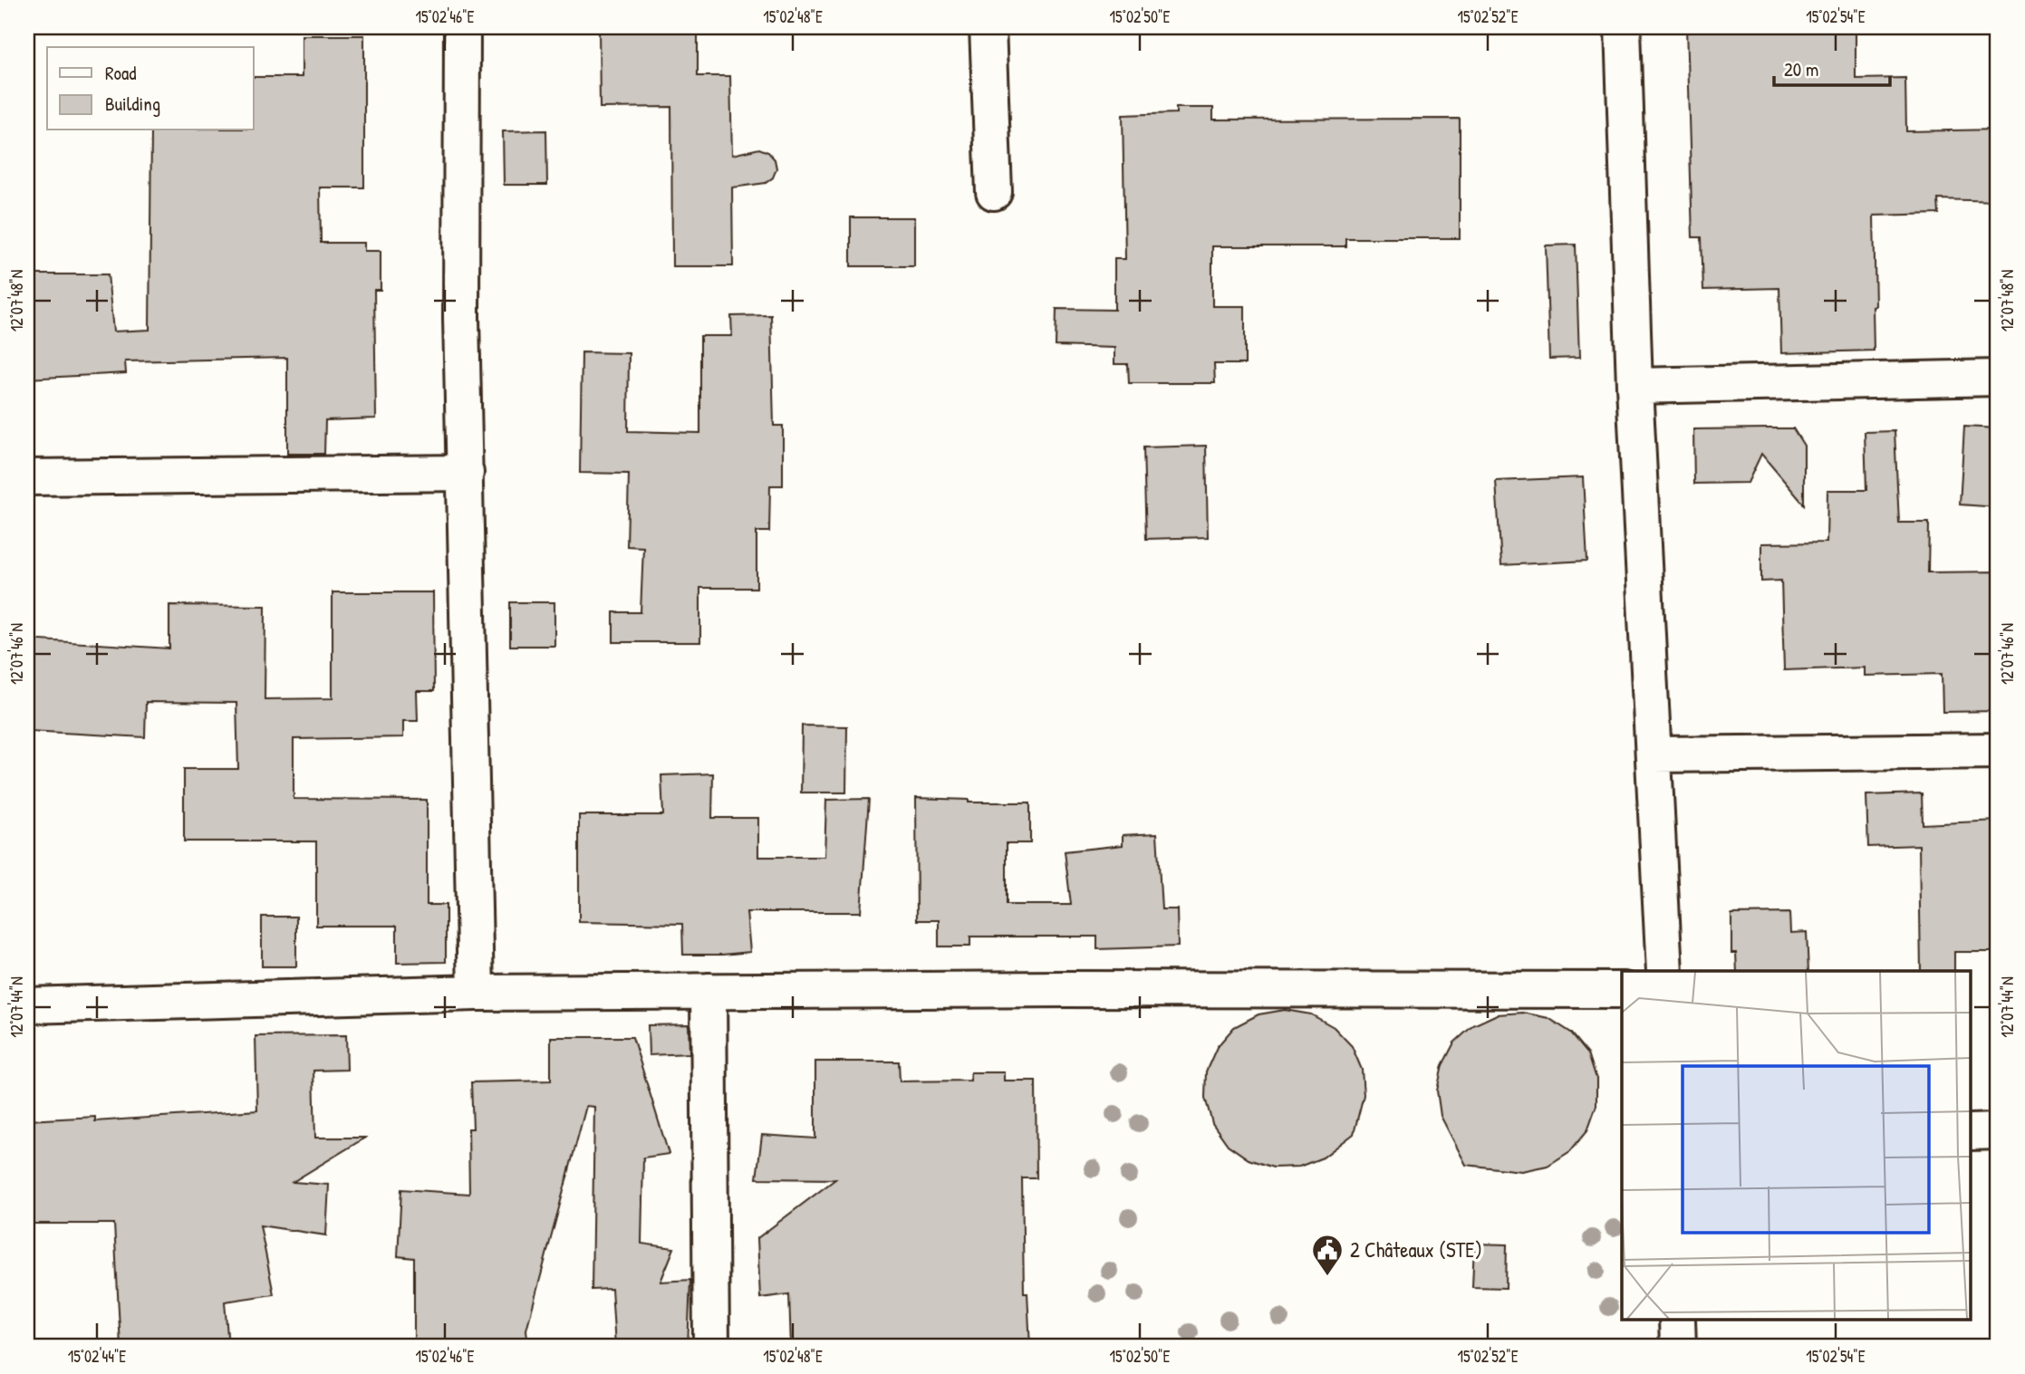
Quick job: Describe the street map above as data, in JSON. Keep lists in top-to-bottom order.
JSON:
{
  "places": {
    "public building": ["2 Châteaux (STE)"]
  },
  "legend": ["Road", "Building"],
  "scale_bar": "20 m",
  "coordinates": [
    "15°02'46\"E",
    "15°02'48\"E",
    "15°02'50\"E",
    "15°02'52\"E",
    "15°02'54\"E",
    "12°07'48\"N",
    "12°07'46\"N",
    "12°07'44\"N",
    "15°02'44\"E"
  ]
}
